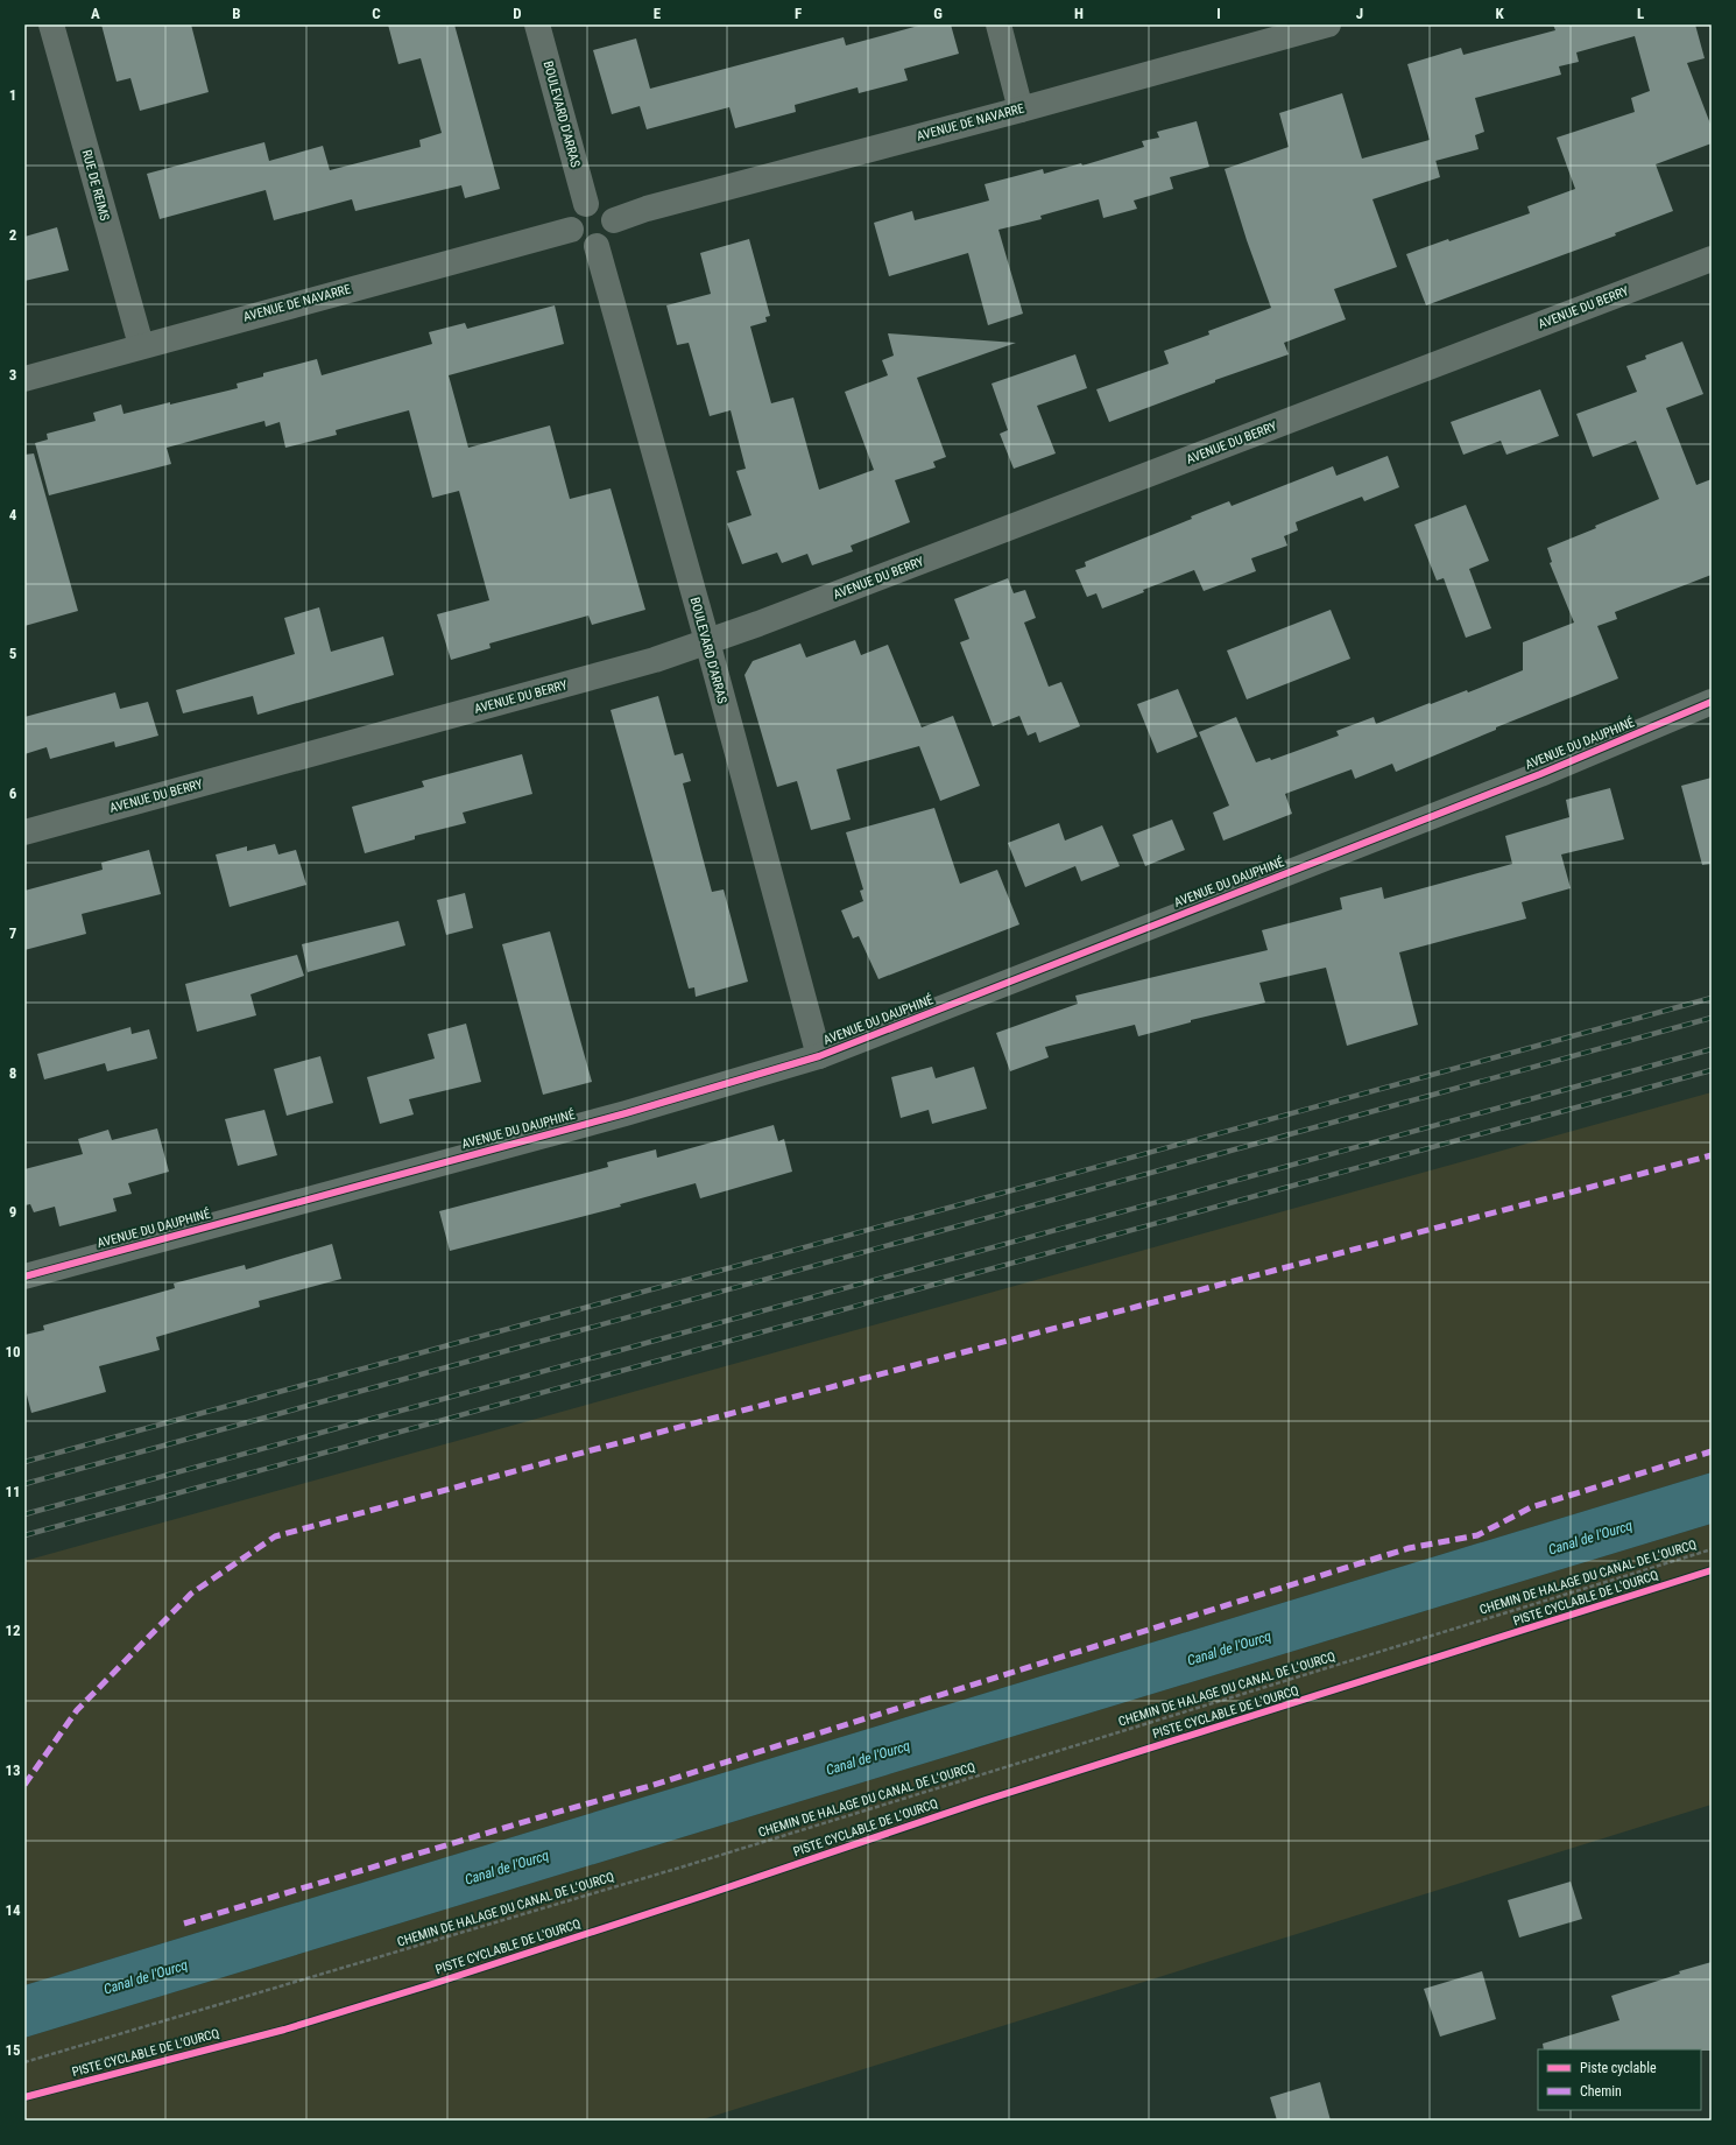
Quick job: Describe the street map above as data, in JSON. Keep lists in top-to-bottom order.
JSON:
{
  "streets": {
    "street": [
      "BOULEVARD D'ARRAS",
      "AVENUE DE NAVARRE",
      "RUE DE REIMS",
      "AVENUE DU BERRY",
      "AVENUE DU DAUPHINÉ"
    ],
    "path": ["CHEMIN DE HALAGE DU CANAL DE L'OURCQ"],
    "cycle path": ["PISTE CYCLABLE DE L'OURCQ"]
  },
  "crossings": [
    ["BOULEVARD D'ARRAS", "AVENUE DE NAVARRE"],
    ["BOULEVARD D'ARRAS", "AVENUE DU BERRY"],
    ["BOULEVARD D'ARRAS", "AVENUE DU DAUPHINÉ"],
    ["AVENUE DE NAVARRE", "RUE DE REIMS"]
  ],
  "water": ["Canal de l'Ourcq"],
  "legend": ["Piste cyclable", "Chemin"],
  "grid": {
    "columns": [
      "A",
      "B",
      "C",
      "D",
      "E",
      "F",
      "G",
      "H",
      "I",
      "J",
      "K",
      "L"
    ],
    "rows": [
      "1",
      "2",
      "3",
      "4",
      "5",
      "6",
      "7",
      "8",
      "9",
      "10",
      "11",
      "12",
      "13",
      "14",
      "15"
    ]
  }
}
